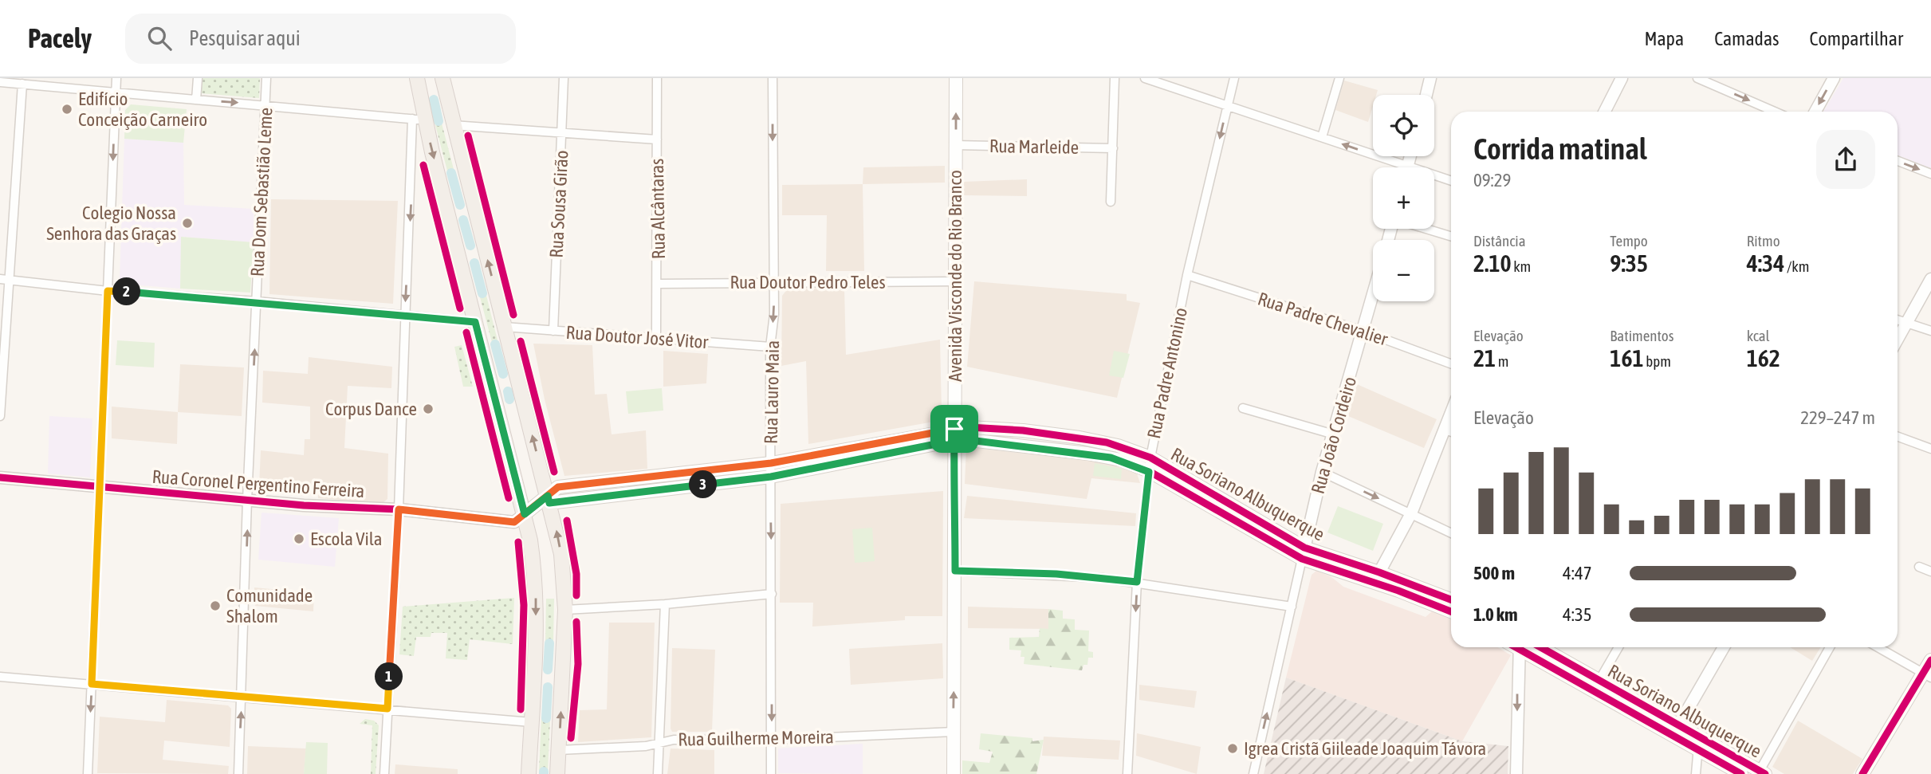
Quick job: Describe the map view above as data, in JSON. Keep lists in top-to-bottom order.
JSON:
{
  "streets": {
    "main road": ["Avenida Visconde do Rio Branco", "Rua Coronel Pergentino Ferreira", "Rua Soriano Albuquerque"],
    "street": [
      "Rua Marleide",
      "Rua Dom Sebastião Leme",
      "Rua Sousa Girão",
      "Rua Alcântaras",
      "Rua Doutor Pedro Teles",
      "Rua Padre Chevalier",
      "Rua Doutor José Vitor",
      "Rua Padre Antonino",
      "Rua Lauro Maia",
      "Rua João Cordeiro",
      "Rua Guilherme Moreira"
    ]
  },
  "crossings": [
    ["Rua Marleide", "Avenida Visconde do Rio Branco"],
    ["Rua Dom Sebastião Leme", "Rua Coronel Pergentino Ferreira"],
    ["Rua Sousa Girão", "Rua Doutor José Vitor"],
    ["Rua Alcântaras", "Rua Doutor Pedro Teles"],
    ["Rua Alcântaras", "Rua Doutor José Vitor"],
    ["Avenida Visconde do Rio Branco", "Rua Doutor Pedro Teles"],
    ["Avenida Visconde do Rio Branco", "Rua Coronel Pergentino Ferreira"],
    ["Avenida Visconde do Rio Branco", "Rua Guilherme Moreira"],
    ["Rua Doutor Pedro Teles", "Rua Lauro Maia"],
    ["Rua Padre Chevalier", "Rua Padre Antonino"],
    ["Rua Padre Chevalier", "Rua João Cordeiro"],
    ["Rua Doutor José Vitor", "Rua Lauro Maia"],
    ["Rua Padre Antonino", "Rua Coronel Pergentino Ferreira"],
    ["Rua Padre Antonino", "Rua Soriano Albuquerque"],
    ["Rua Lauro Maia", "Rua Coronel Pergentino Ferreira"],
    ["Rua Lauro Maia", "Rua Guilherme Moreira"],
    ["Rua João Cordeiro", "Rua Soriano Albuquerque"],
    ["Rua Coronel Pergentino Ferreira", "Rua Soriano Albuquerque"]
  ],
  "one_way": ["Rua Dom Sebastião Leme", "Rua Padre Antonino", "Rua Lauro Maia"],
  "places": [
    "Edifício Conceição Carneiro",
    "Colegio Nossa Senhora das Graças",
    "Corpus Dance",
    "Escola Vila",
    "Comunidade Shalom",
    "Igrea Cristã Giileade Joaquim Távora"
  ],
  "page": {
    "header": "Pacely",
    "search": "Pesquisar aqui",
    "nav": ["Mapa", "Camadas", "Compartilhar"],
    "map_buttons": ["+", "−"],
    "heading": ["Corrida matinal", "09:29"],
    "stats": [
      ["Distância", "2.10 km"],
      ["Tempo", "9:35"],
      ["Ritmo", "4:34 /km"],
      ["Elevação", "21 m"],
      ["Batimentos", "161 bpm"],
      ["kcal", "162"]
    ],
    "pins": ["2", "3", "1"],
    "chart": ["Elevação", "229–247 m"],
    "list": [
      {
        "name": "500 m",
        "note": "4:47"
      },
      {
        "name": "1.0 km",
        "note": "4:35"
      }
    ]
  }
}
